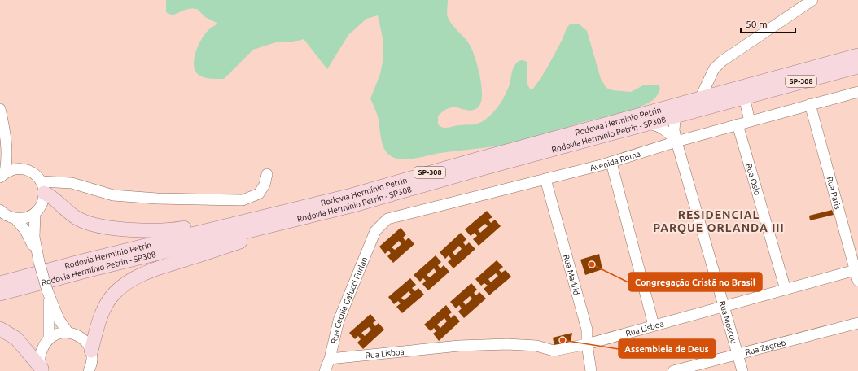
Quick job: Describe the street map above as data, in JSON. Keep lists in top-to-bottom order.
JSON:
{
  "streets": {
    "main road": ["SP-308", "Rodovia Hermínio Petrin", "Rodovia Hermínio Petrin - SP308"],
    "street": [
      "Avenida Roma",
      "Rua Oslo",
      "Rua Paris",
      "Rua Madrid",
      "Rua Cecília Galucci Furlan",
      "Rua Moscou",
      "Rua Lisboa",
      "Rua Zagreb"
    ]
  },
  "crossings": [
    ["Rodovia Hermínio Petrin - SP308", "Rua Moscou"],
    ["Avenida Roma", "Rua Oslo"],
    ["Avenida Roma", "Rua Paris"],
    ["Avenida Roma", "Rua Madrid"],
    ["Avenida Roma", "Rua Cecília Galucci Furlan"],
    ["Avenida Roma", "Rua Moscou"],
    ["Rua Oslo", "Rua Lisboa"],
    ["Rua Paris", "Rua Lisboa"],
    ["Rua Madrid", "Rua Lisboa"],
    ["Rua Cecília Galucci Furlan", "Rua Lisboa"],
    ["Rua Moscou", "Rua Lisboa"],
    ["Rua Moscou", "Rua Zagreb"]
  ],
  "districts": ["RESIDENCIAL PARQUE ORLANDA III"],
  "places": ["Congregação Cristã no Brasil", "Assembleia de Deus"],
  "scale_bar": "50 m"
}
